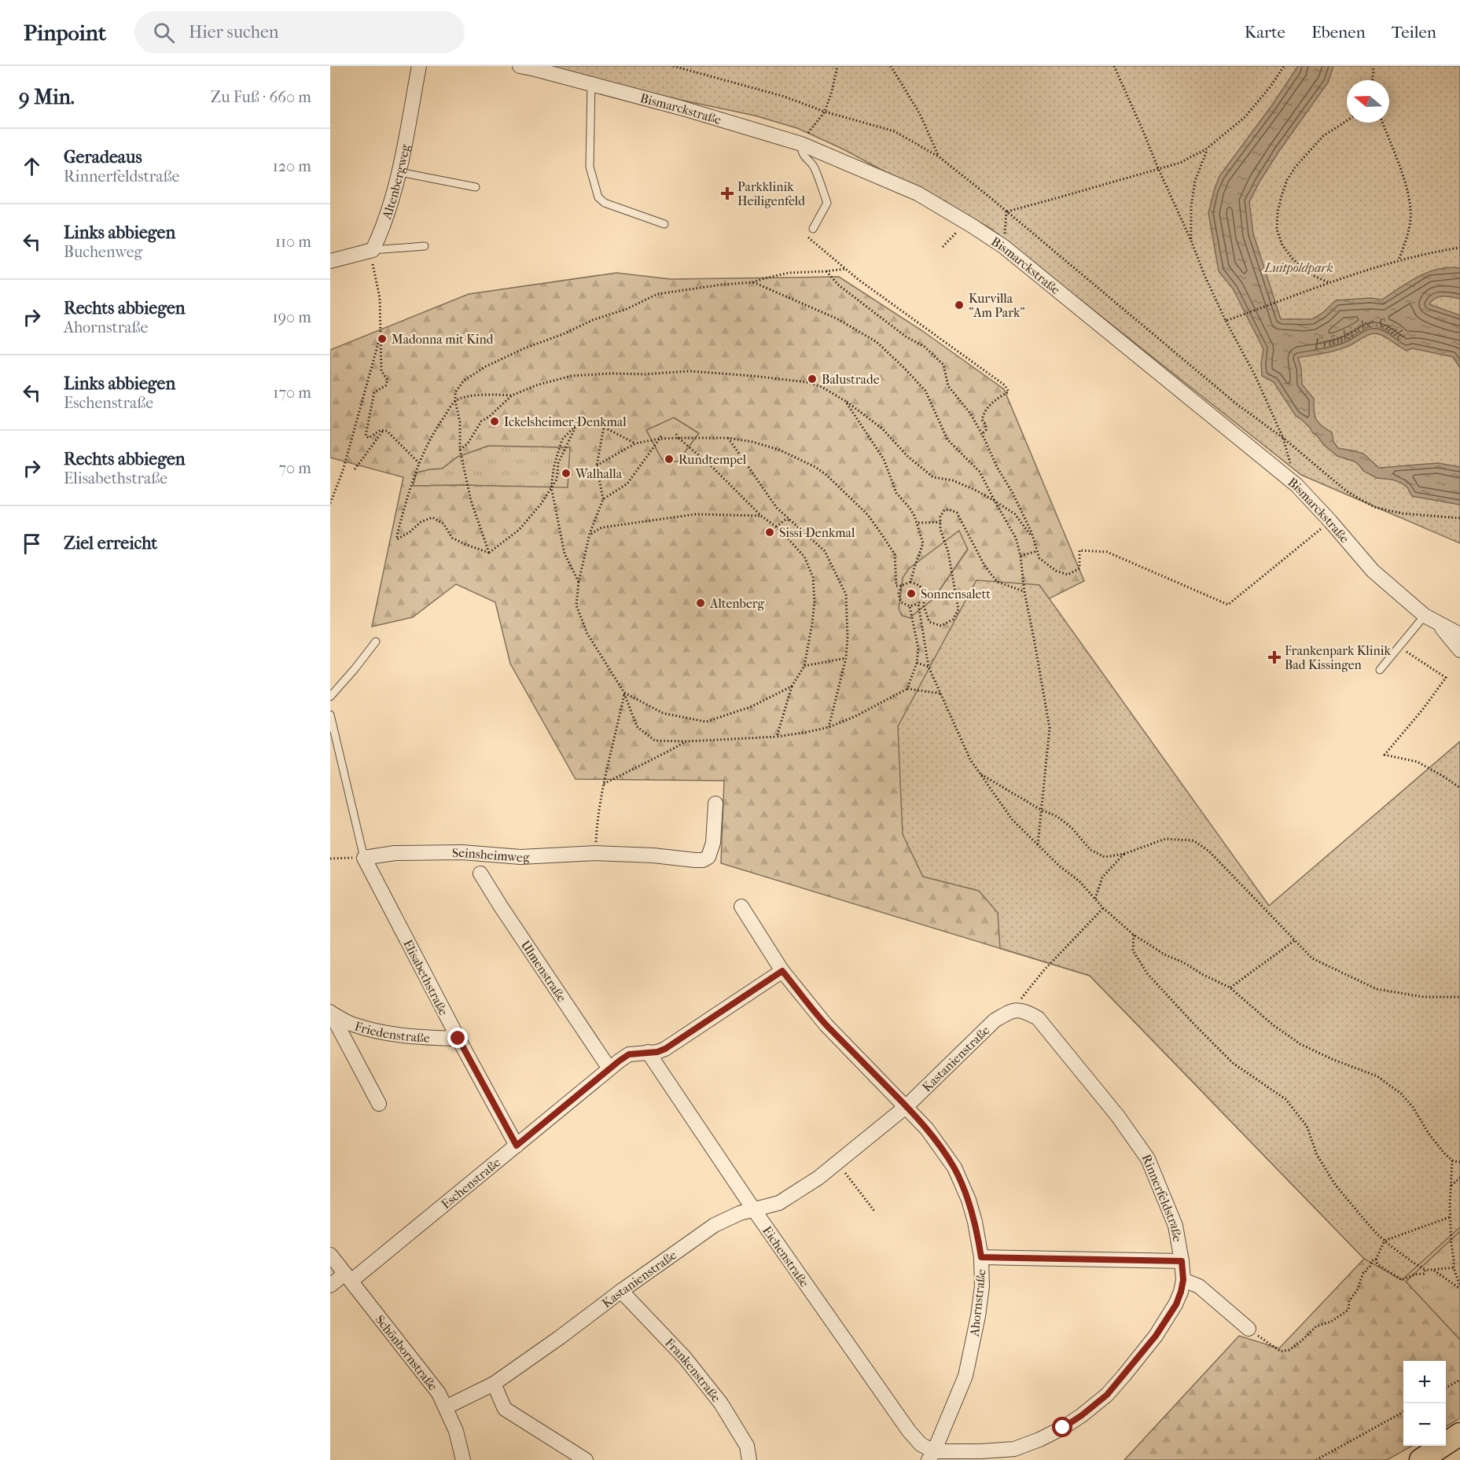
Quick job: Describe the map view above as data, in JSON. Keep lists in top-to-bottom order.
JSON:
{
  "streets": {
    "street": [
      "Bismarckstraße",
      "Altenbergweg",
      "Seinsheimweg",
      "Ulmenstraße",
      "Elisabethstraße",
      "Friedenstraße",
      "Kastanienstraße",
      "Eschenstraße",
      "Rinnerfeldstraße",
      "Eichenstraße",
      "Ahornstraße",
      "Schönbornstraße",
      "Frankenstraße"
    ]
  },
  "crossings": [
    ["Seinsheimweg", "Elisabethstraße"],
    ["Ulmenstraße", "Eschenstraße"],
    ["Elisabethstraße", "Friedenstraße"],
    ["Elisabethstraße", "Eschenstraße"],
    ["Kastanienstraße", "Rinnerfeldstraße"],
    ["Kastanienstraße", "Eichenstraße"],
    ["Kastanienstraße", "Ahornstraße"],
    ["Kastanienstraße", "Schönbornstraße"],
    ["Kastanienstraße", "Frankenstraße"],
    ["Eschenstraße", "Eichenstraße"],
    ["Eschenstraße", "Ahornstraße"],
    ["Eschenstraße", "Schönbornstraße"],
    ["Rinnerfeldstraße", "Eichenstraße"],
    ["Rinnerfeldstraße", "Ahornstraße"],
    ["Eichenstraße", "Ahornstraße"]
  ],
  "water": ["Fränkische Saale"],
  "parks": ["Luitpoldpark"],
  "places": {
    "health": ["Parkklinik Heiligenfeld", "Frankenpark Klinik Bad Kissingen"],
    "other": [
      "Kurvilla \"Am Park\"",
      "Madonna mit Kind",
      "Balustrade",
      "Ickelsheimer-Denkmal",
      "Rundtempel",
      "Walhalla",
      "Sissi-Denkmal",
      "Sonnensalett",
      "Altenberg"
    ]
  },
  "north": "left",
  "page": {
    "header": "Pinpoint",
    "search": "Hier suchen",
    "nav": ["Karte", "Ebenen", "Teilen"],
    "heading": ["9 Min.", "Zu Fuß · 660 m"],
    "list": [
      ["Geradeaus", "Rinnerfeldstraße", "120 m"],
      ["Links abbiegen", "Buchenweg", "110 m"],
      ["Rechts abbiegen", "Ahornstraße", "190 m"],
      ["Links abbiegen", "Eschenstraße", "170 m"],
      ["Rechts abbiegen", "Elisabethstraße", "70 m"],
      "Ziel erreicht"
    ],
    "map_buttons": ["+", "−"]
  }
}
